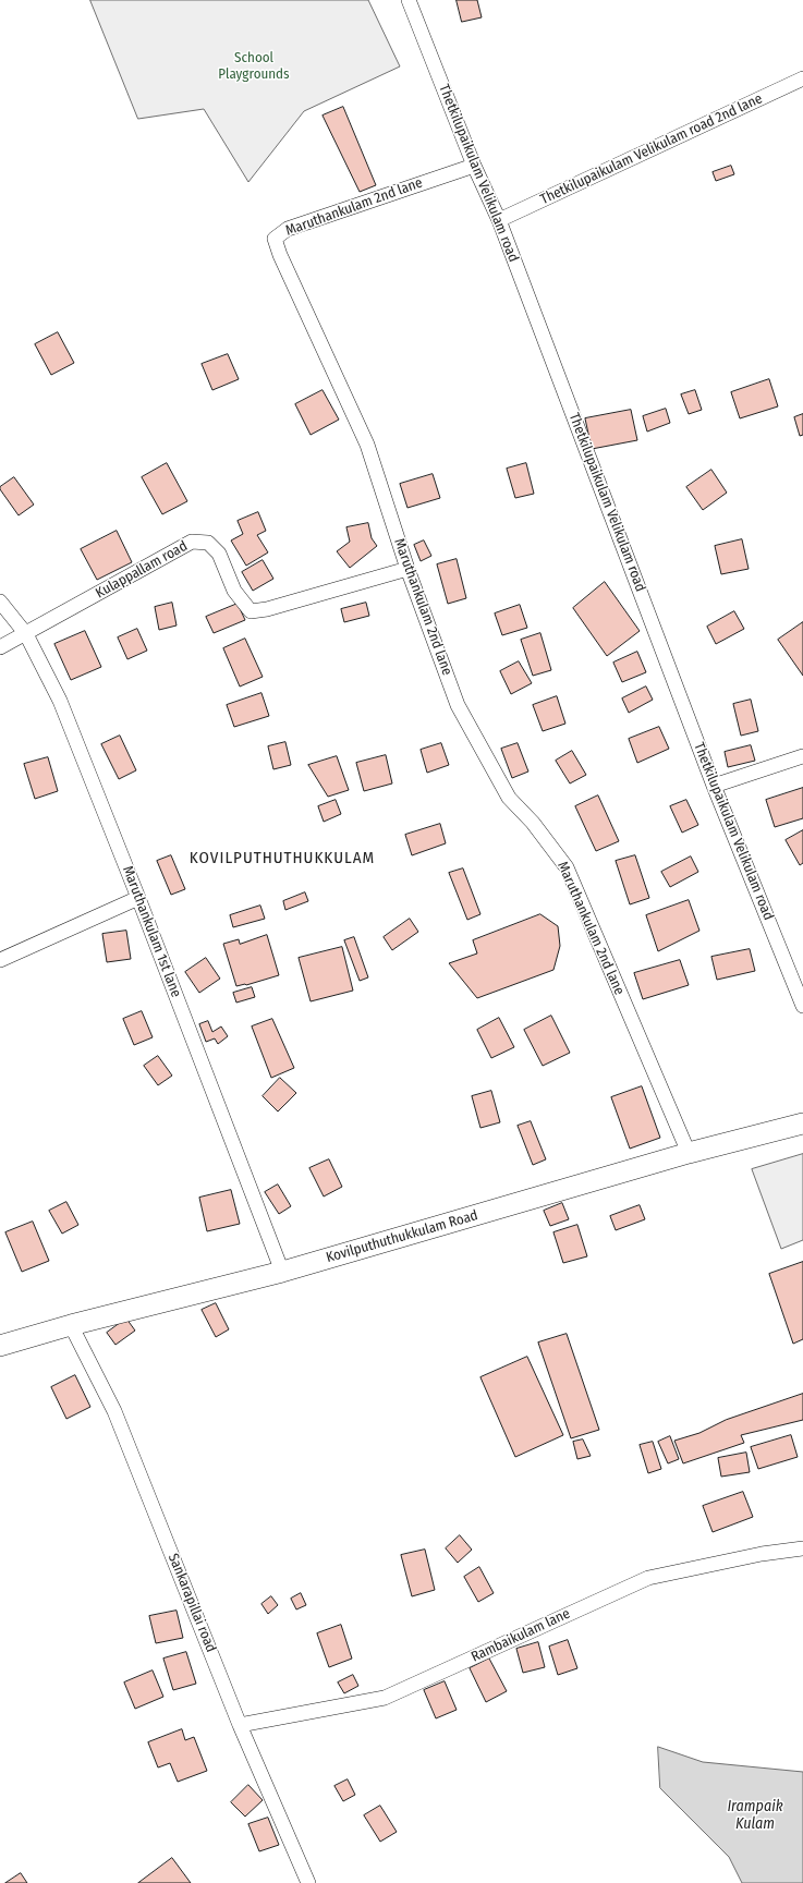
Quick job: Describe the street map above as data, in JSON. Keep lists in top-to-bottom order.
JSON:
{
  "streets": {
    "street": [
      "Thetkilupaikulam Velikulam road 2nd lane",
      "Thetkilupaikulam Velikulam road",
      "Maruthankulam 2nd lane",
      "Kulappallam road",
      "Maruthankulam 1st lane",
      "Kovilputhuthukkulam Road",
      "Sankarapillai road",
      "Rambaikulam lane"
    ]
  },
  "crossings": [
    ["Thetkilupaikulam Velikulam road 2nd lane", "Thetkilupaikulam Velikulam road"],
    ["Thetkilupaikulam Velikulam road", "Maruthankulam 2nd lane"],
    ["Maruthankulam 2nd lane", "Kulappallam road"],
    ["Maruthankulam 2nd lane", "Kovilputhuthukkulam Road"],
    ["Kulappallam road", "Maruthankulam 1st lane"],
    ["Maruthankulam 1st lane", "Kovilputhuthukkulam Road"],
    ["Kovilputhuthukkulam Road", "Sankarapillai road"],
    ["Sankarapillai road", "Rambaikulam lane"]
  ],
  "districts": ["KOVILPUTHUTHUKKULAM"],
  "water": ["Irampaik Kulam"],
  "parks": ["School Playgrounds"]
}
